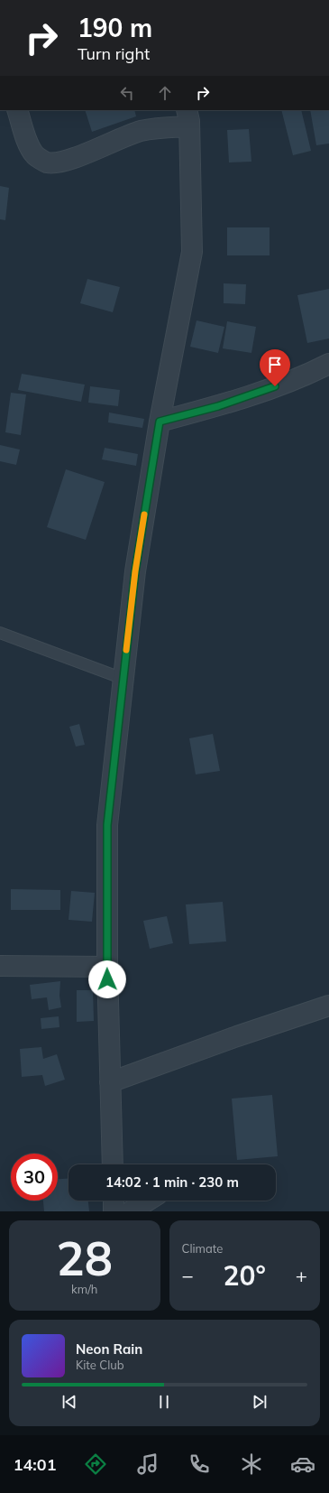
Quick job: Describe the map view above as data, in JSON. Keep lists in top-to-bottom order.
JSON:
{
  "page": {
    "turn": ["190 m", "Turn right"],
    "limit": "30",
    "trip": "14:02 · 1 min · 230 m",
    "tile": [
      ["28", "km/h"],
      "Climate"
    ],
    "heat": ["−", "20°", "+"],
    "song": ["Neon Rain", "Kite Club"],
    "tabs": "14:01"
  }
}
